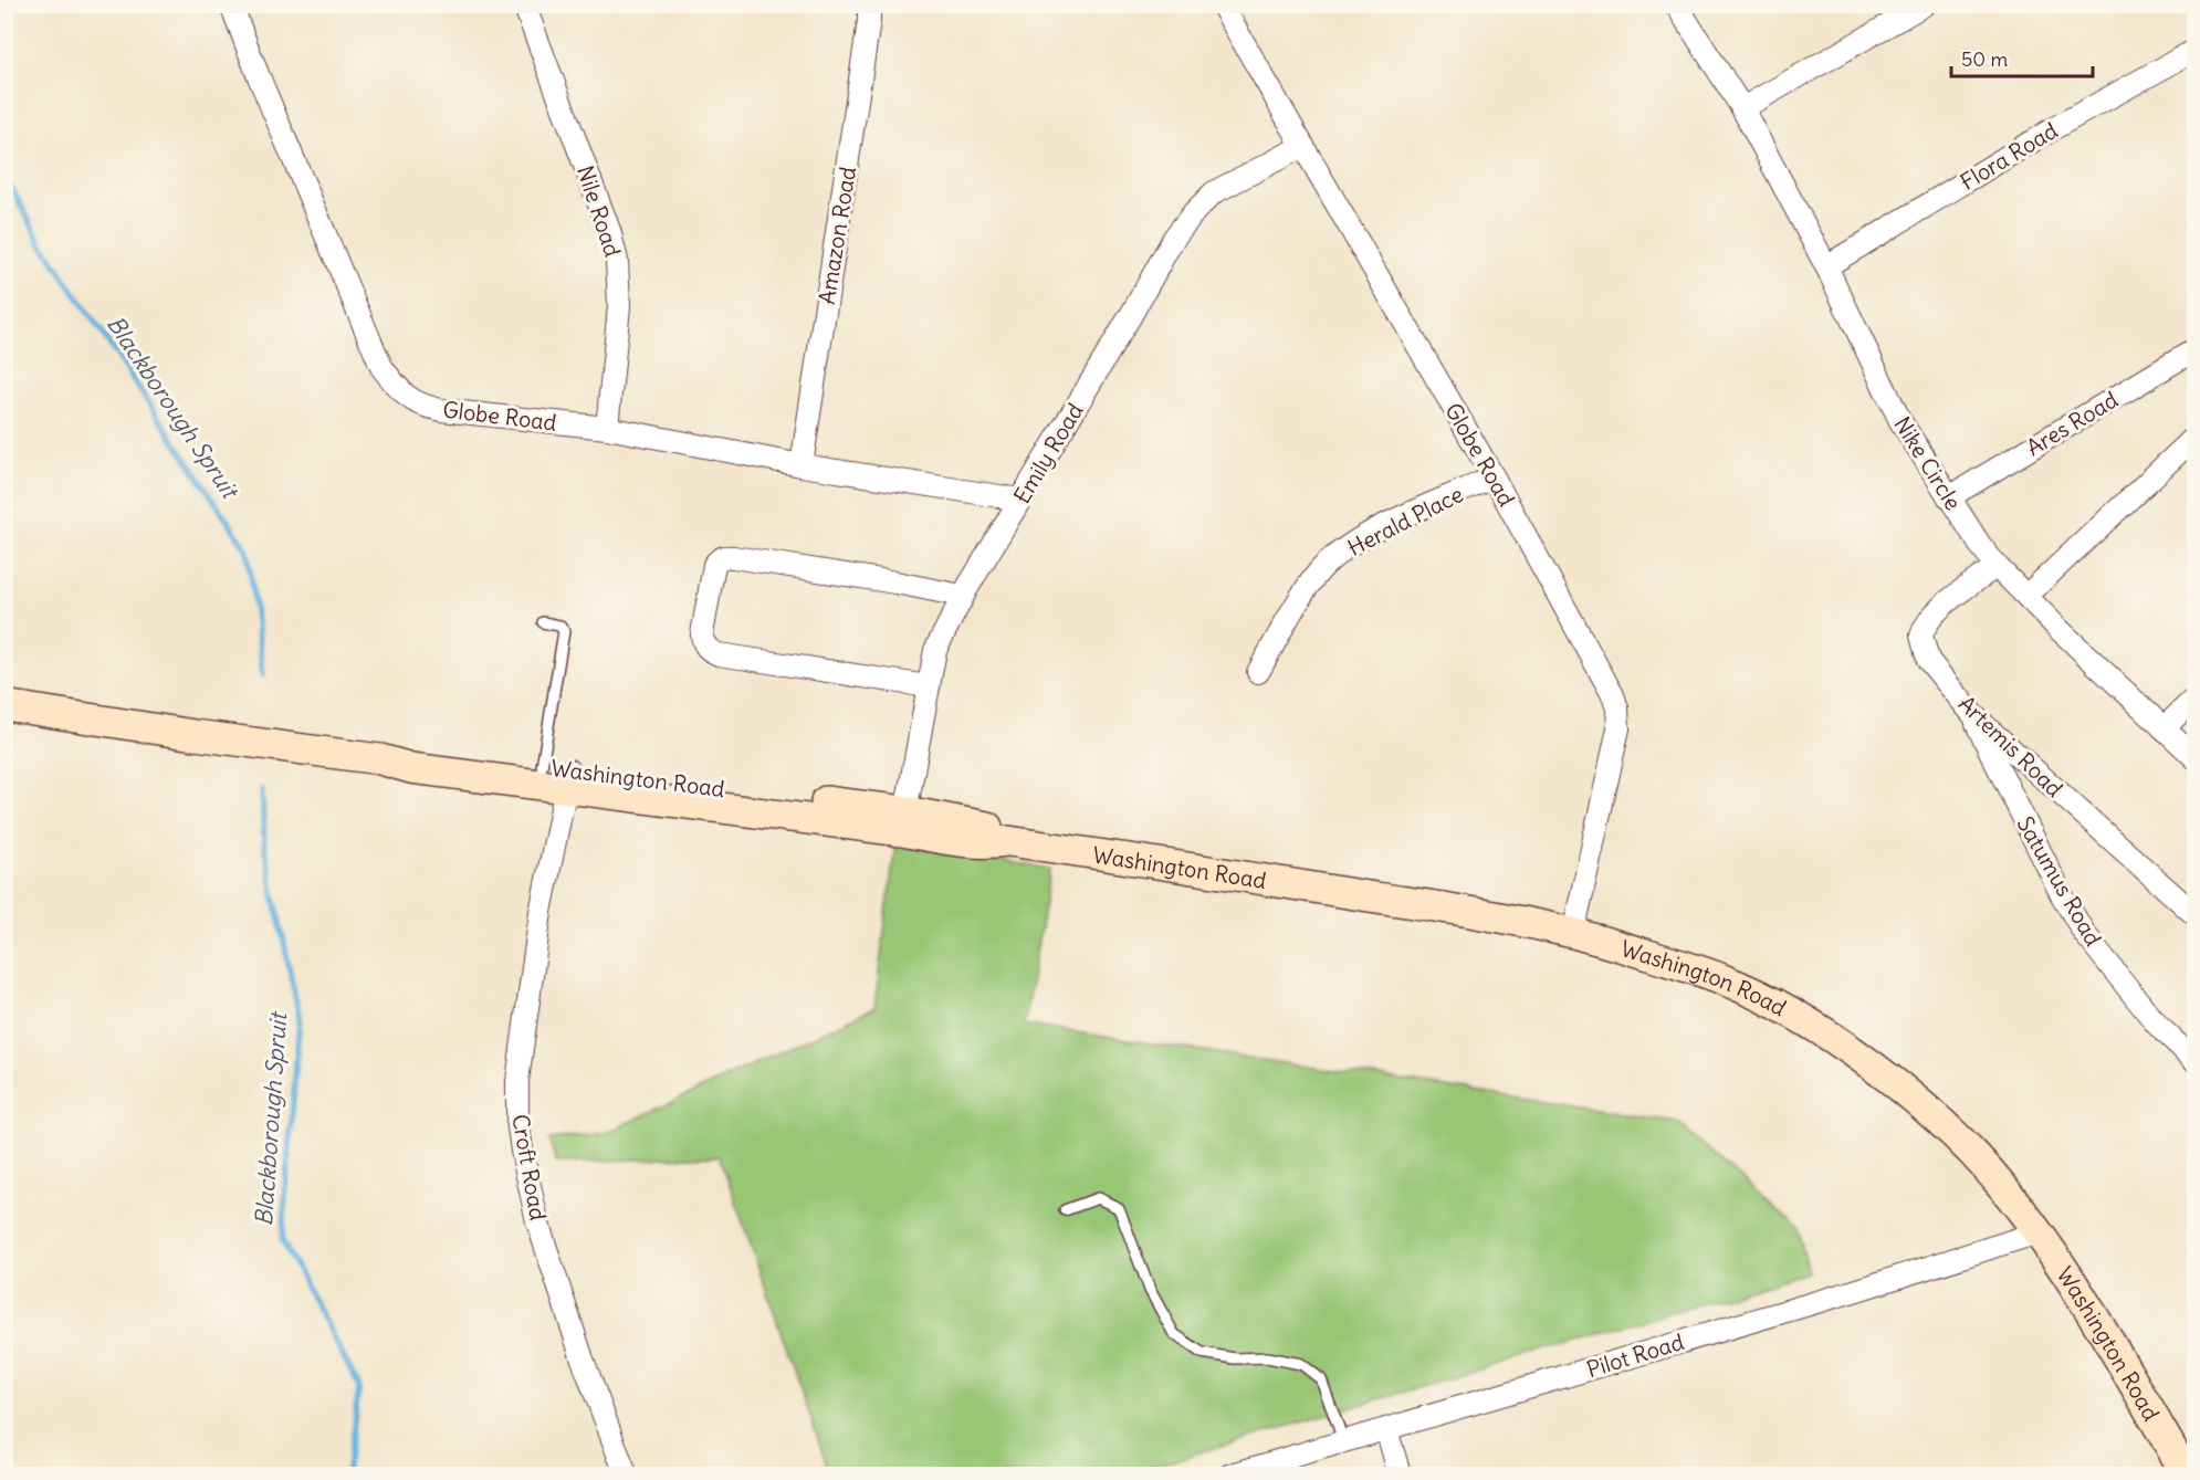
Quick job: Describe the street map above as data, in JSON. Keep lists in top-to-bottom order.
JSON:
{
  "streets": {
    "main road": ["Washington Road"],
    "street": [
      "Flora Road",
      "Nile Road",
      "Amazon Road",
      "Globe Road",
      "Ares Road",
      "Emily Road",
      "Nike Circle",
      "Herald Place",
      "Artemis Road",
      "Satumus Road",
      "Croft Road",
      "Pilot Road"
    ]
  },
  "crossings": [
    ["Flora Road", "Nike Circle"],
    ["Nile Road", "Globe Road"],
    ["Amazon Road", "Globe Road"],
    ["Globe Road", "Emily Road"],
    ["Globe Road", "Herald Place"],
    ["Globe Road", "Washington Road"],
    ["Ares Road", "Nike Circle"],
    ["Emily Road", "Washington Road"],
    ["Nike Circle", "Artemis Road"],
    ["Artemis Road", "Satumus Road"],
    ["Washington Road", "Croft Road"],
    ["Washington Road", "Pilot Road"]
  ],
  "water": ["Blackborough Spruit"],
  "scale_bar": "50 m"
}
